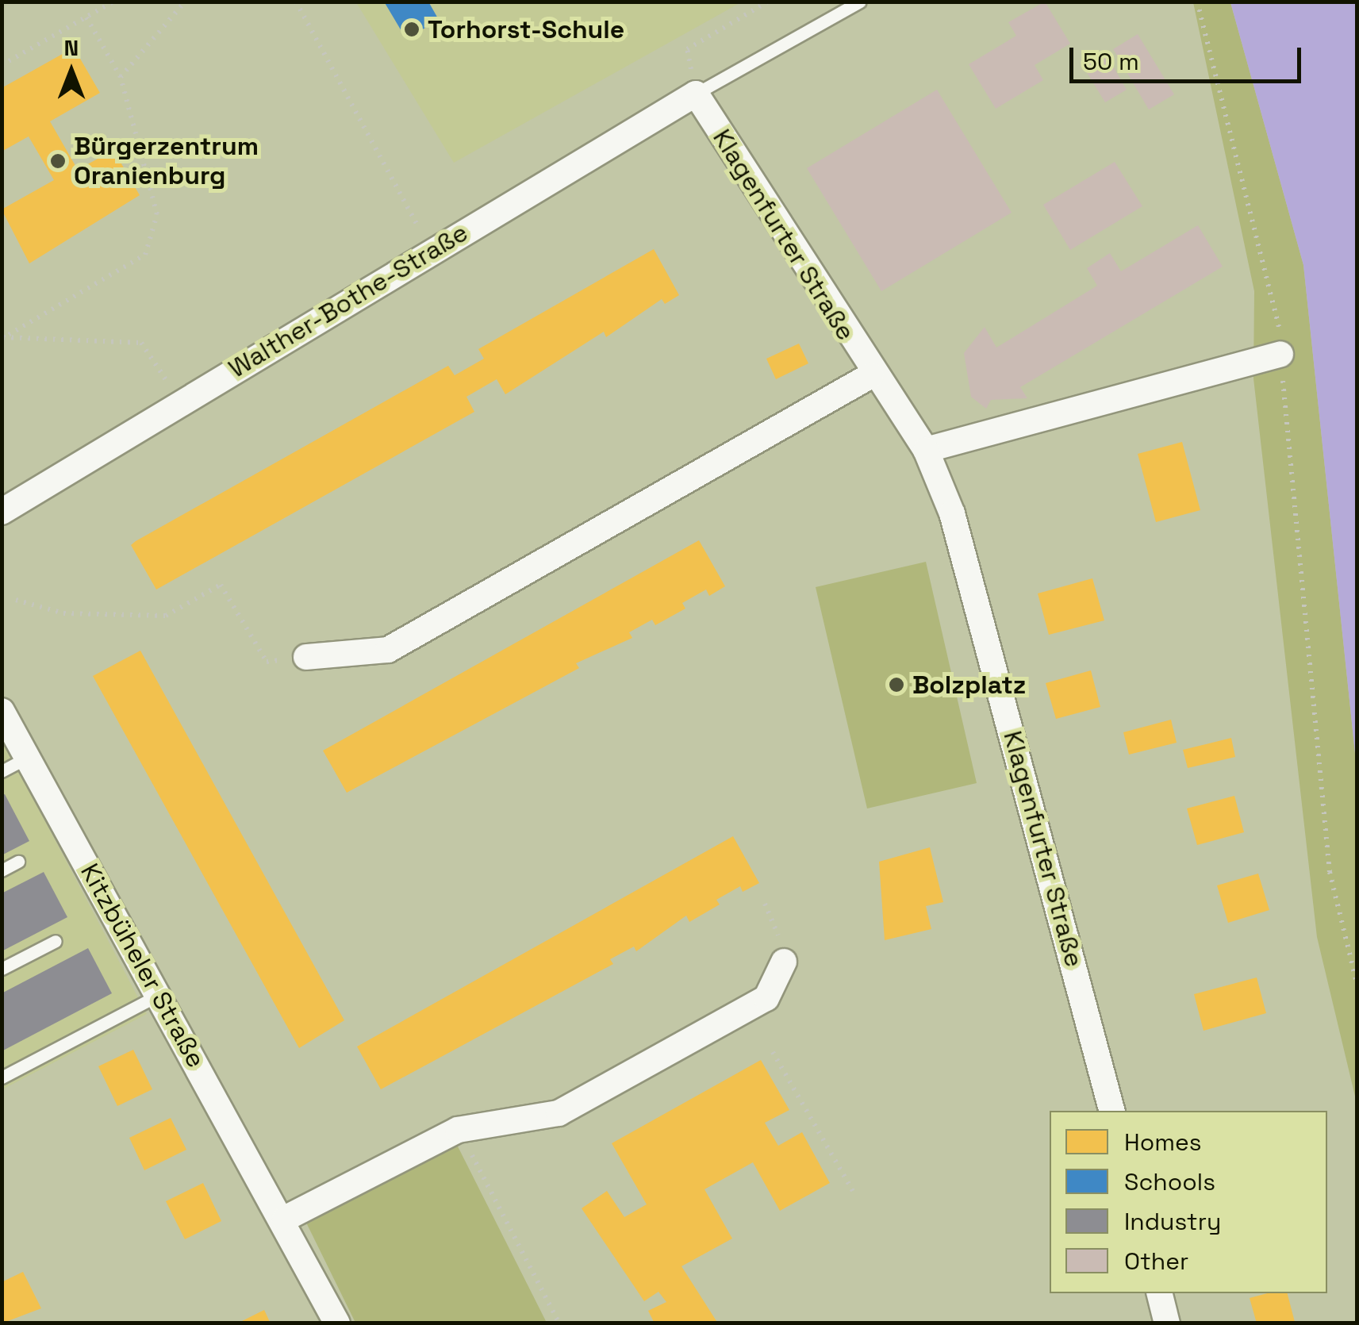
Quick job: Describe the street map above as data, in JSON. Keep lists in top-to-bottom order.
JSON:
{
  "streets": {
    "street": ["Klagenfurter Straße", "Walther-Bothe-Straße", "Kitzbüheler Straße"]
  },
  "crossings": [
    ["Klagenfurter Straße", "Walther-Bothe-Straße"]
  ],
  "places": ["Torhorst-Schule", "Bürgerzentrum Oranienburg", "Bolzplatz"],
  "legend": [
    "Homes",
    "Schools",
    "Industry",
    "Other"
  ],
  "scale_bar": "50 m",
  "north": "top"
}
